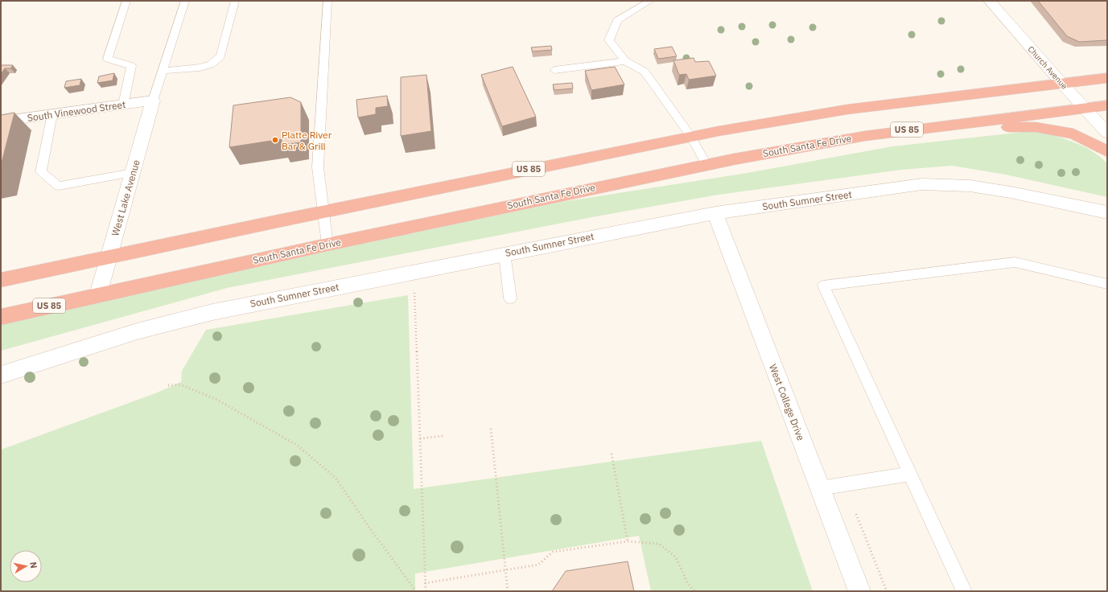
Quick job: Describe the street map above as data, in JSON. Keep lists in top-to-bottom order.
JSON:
{
  "streets": {
    "highway": ["US 85", "South Santa Fe Drive"],
    "street": [
      "Church Avenue",
      "South Vinewood Street",
      "West Lake Avenue",
      "South Sumner Street",
      "West College Drive"
    ]
  },
  "crossings": [
    ["Church Avenue", "US 85"],
    ["Church Avenue", "South Santa Fe Drive"],
    ["South Vinewood Street", "West Lake Avenue"],
    ["US 85", "West Lake Avenue"],
    ["South Santa Fe Drive", "West Lake Avenue"],
    ["South Sumner Street", "West College Drive"]
  ],
  "places": ["Platte River Bar & Grill"],
  "north": "right"
}
